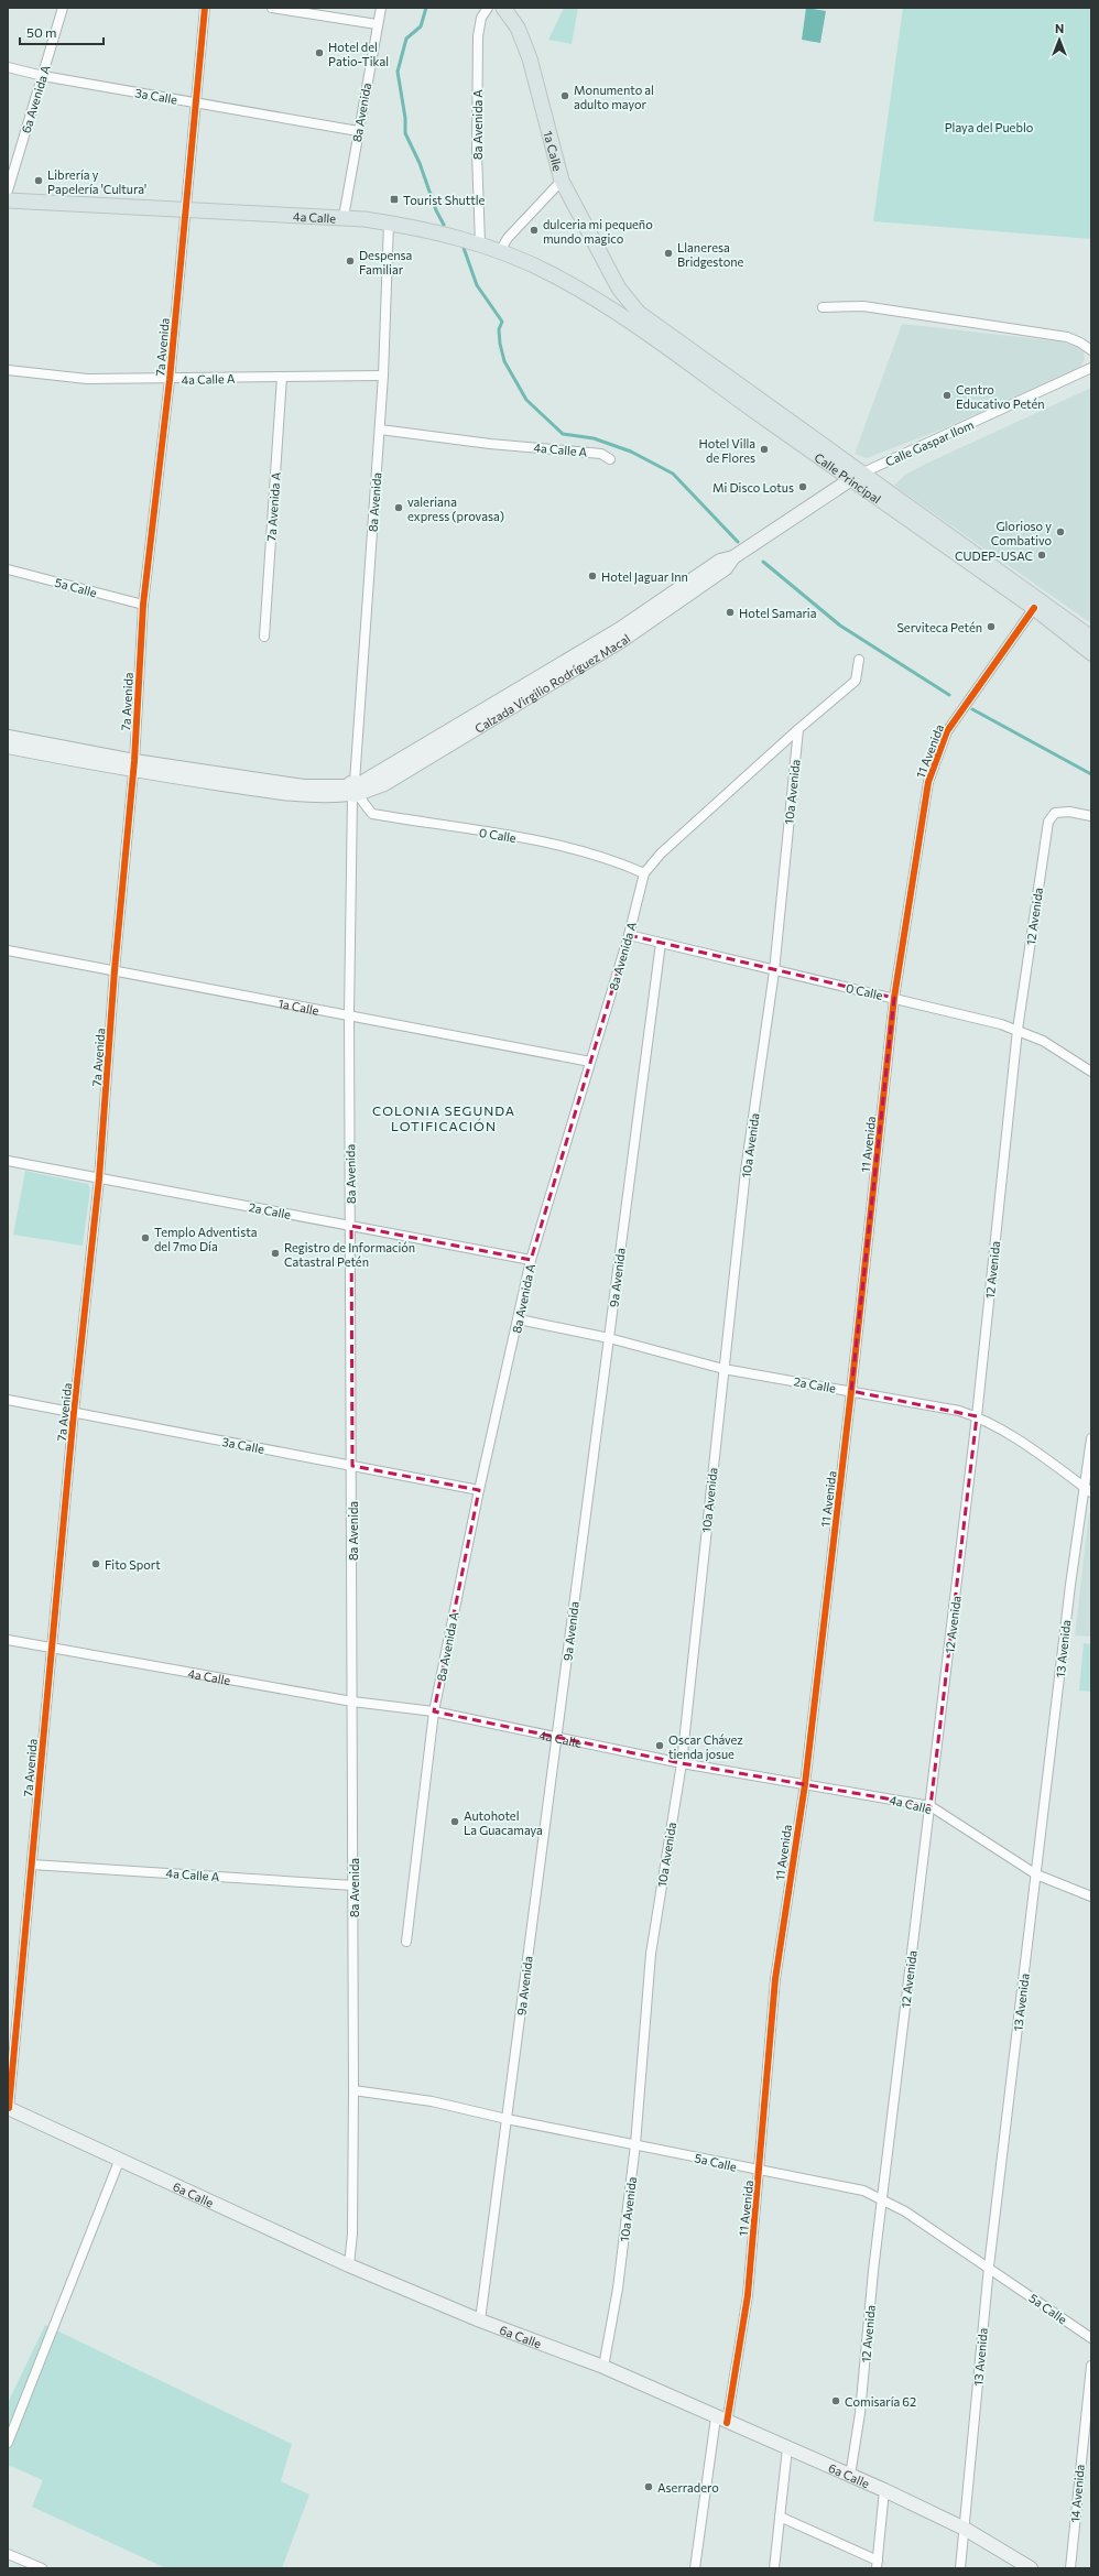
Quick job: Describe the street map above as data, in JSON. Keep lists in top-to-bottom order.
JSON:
{
  "streets": {
    "main road": [
      "1a Calle",
      "4a Calle",
      "Calle Principal",
      "Calzada Virgilio Rodríguez Macal",
      "6a Calle"
    ],
    "street": [
      "3a Calle",
      "6a Avenida A",
      "8a Avenida",
      "8a Avenida A",
      "7a Avenida",
      "4a Calle A",
      "Calle Gaspar Ilom",
      "7a Avenida A",
      "5a Calle",
      "11 Avenida",
      "10a Avenida",
      "0 Calle",
      "12 Avenida",
      "2a Calle",
      "9a Avenida",
      "13 Avenida",
      "14 Avenida"
    ]
  },
  "crossings": [
    ["3a Calle", "6a Avenida A"],
    ["3a Calle", "8a Avenida"],
    ["3a Calle", "8a Avenida A"],
    ["3a Calle", "7a Avenida"],
    ["8a Avenida", "1a Calle"],
    ["8a Avenida", "4a Calle"],
    ["8a Avenida", "4a Calle A"],
    ["8a Avenida", "5a Calle"],
    ["8a Avenida", "Calzada Virgilio Rodríguez Macal"],
    ["8a Avenida", "0 Calle"],
    ["8a Avenida", "2a Calle"],
    ["8a Avenida", "6a Calle"],
    ["8a Avenida A", "1a Calle"],
    ["8a Avenida A", "4a Calle"],
    ["8a Avenida A", "10a Avenida"],
    ["8a Avenida A", "0 Calle"],
    ["8a Avenida A", "2a Calle"],
    ["1a Calle", "7a Avenida"],
    ["1a Calle", "Calle Principal"],
    ["4a Calle", "7a Avenida"],
    ["4a Calle", "Calle Principal"],
    ["4a Calle", "11 Avenida"],
    ["4a Calle", "10a Avenida"],
    ["4a Calle", "12 Avenida"],
    ["4a Calle", "9a Avenida"],
    ["4a Calle", "13 Avenida"],
    ["7a Avenida", "4a Calle A"],
    ["7a Avenida", "5a Calle"],
    ["7a Avenida", "Calzada Virgilio Rodríguez Macal"],
    ["7a Avenida", "2a Calle"],
    ["7a Avenida", "6a Calle"],
    ["4a Calle A", "7a Avenida A"],
    ["Calle Gaspar Ilom", "Calle Principal"],
    ["Calle Gaspar Ilom", "Calzada Virgilio Rodríguez Macal"],
    ["Calle Principal", "Calzada Virgilio Rodríguez Macal"],
    ["Calle Principal", "11 Avenida"],
    ["5a Calle", "11 Avenida"],
    ["5a Calle", "10a Avenida"],
    ["5a Calle", "12 Avenida"],
    ["5a Calle", "9a Avenida"],
    ["5a Calle", "13 Avenida"],
    ["Calzada Virgilio Rodríguez Macal", "0 Calle"],
    ["11 Avenida", "0 Calle"],
    ["11 Avenida", "2a Calle"],
    ["11 Avenida", "6a Calle"],
    ["10a Avenida", "0 Calle"],
    ["10a Avenida", "2a Calle"],
    ["10a Avenida", "6a Calle"],
    ["0 Calle", "12 Avenida"],
    ["0 Calle", "9a Avenida"],
    ["12 Avenida", "2a Calle"],
    ["12 Avenida", "6a Calle"],
    ["2a Calle", "9a Avenida"],
    ["2a Calle", "13 Avenida"],
    ["9a Avenida", "6a Calle"],
    ["13 Avenida", "6a Calle"]
  ],
  "districts": ["COLONIA SEGUNDA LOTIFICACIÓN"],
  "parks": ["Playa del Pueblo"],
  "places": {
    "other": [
      "Hotel del Patio-Tikal",
      "Monumento al adulto mayor",
      "Librería y Papelería 'Cultura'",
      "dulceria mi pequeño mundo magico",
      "Llaneresa Bridgestone",
      "Despensa Familiar",
      "Centro Educativo Petén",
      "Hotel Villa de Flores",
      "Mi Disco Lotus",
      "valeriana express (provasa)",
      "Glorioso y Combativo",
      "CUDEP-USAC",
      "Hotel Jaguar Inn",
      "Hotel Samaria",
      "Serviteca Petén",
      "Templo Adventista del 7mo Día",
      "Registro de Información Catastral Petén",
      "Fito Sport",
      "Oscar Chávez tienda josue",
      "Autohotel La Guacamaya",
      "Comisaría 62",
      "Aserradero"
    ],
    "transit": ["Tourist Shuttle"]
  },
  "scale_bar": "50 m",
  "north": "top"
}
